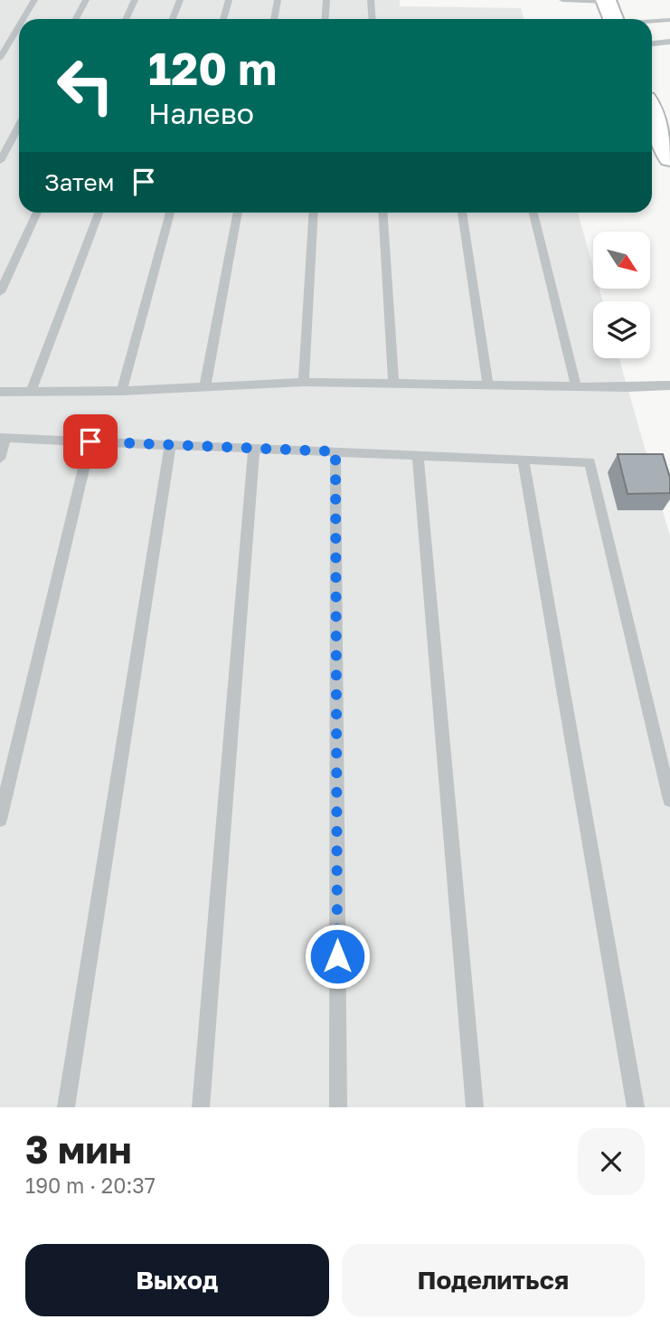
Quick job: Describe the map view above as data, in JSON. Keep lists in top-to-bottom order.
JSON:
{
  "north": "bottom right",
  "page": {
    "turn": ["120 m", "Налево"],
    "then": "Затем",
    "heading": ["3 мин", "190 m · 20:37"],
    "buttons": ["Выход", "Поделиться"]
  }
}
